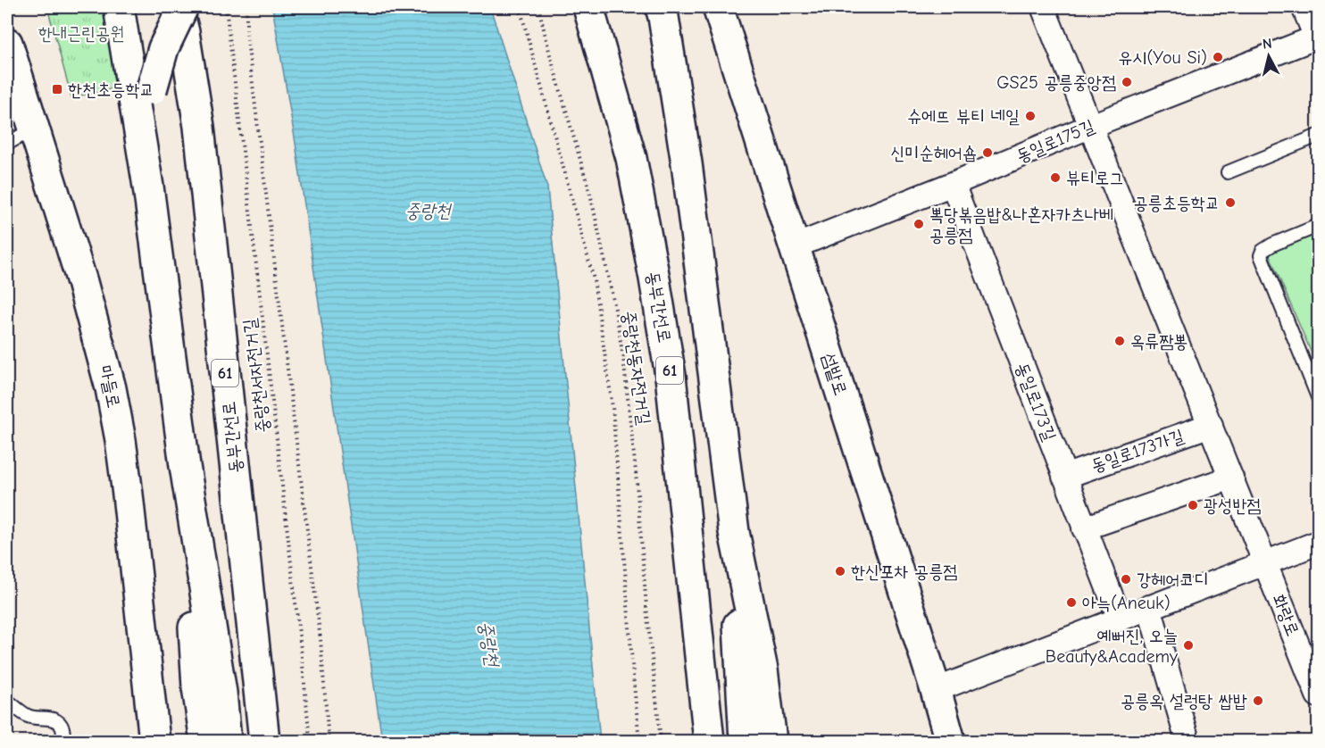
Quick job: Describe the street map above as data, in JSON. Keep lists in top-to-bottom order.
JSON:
{
  "streets": {
    "main road": [
      "동부간선로",
      "61",
      "섬밭로",
      "마들로"
    ],
    "street": [
      "동일로175길",
      "동일로173길",
      "동일로173가길",
      "화랑로"
    ],
    "path": ["중랑천동자전거길", "중랑천서자전거길"]
  },
  "crossings": [
    ["동일로175길", "섬밭로"],
    ["동일로175길", "동일로173길"],
    ["동일로173길", "동일로173가길"]
  ],
  "water": ["중랑천"],
  "parks": ["한내근린공원"],
  "places": {
    "other": [
      "유시(You Si)",
      "GS25 공릉중앙점",
      "슈에뜨 뷰티 네일",
      "신미순헤어숍",
      "뷰티로그",
      "공릉초등학교",
      "뽁당볶음밥&나혼자카츠나베 공릉점",
      "옥류짬뽕",
      "광성반점",
      "한신포차 공릉점",
      "강헤어코디",
      "아늑(Aneuk)",
      "예뻐진, 오늘 Beauty&Academy",
      "공릉옥 설렁탕 쌉밥"
    ],
    "transit": ["한천초등학교"]
  },
  "north": "top"
}
